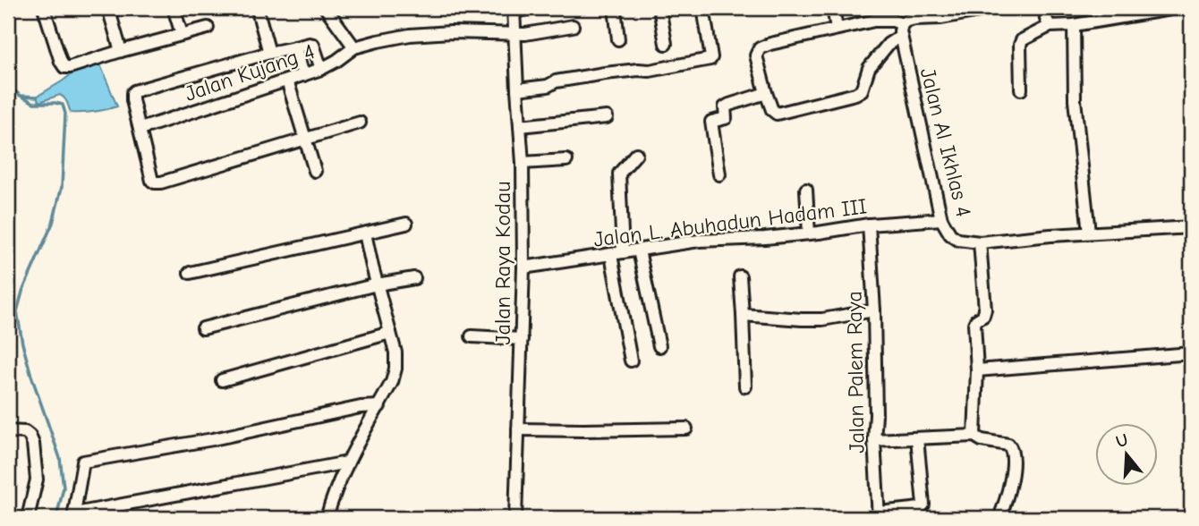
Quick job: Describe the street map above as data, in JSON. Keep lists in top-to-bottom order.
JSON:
{
  "streets": {
    "street": [
      "Jalan Kujang 4",
      "Jalan Al Ikhlas 4",
      "Jalan L. Abuhadun Hadam III",
      "Jalan Raya Kodau",
      "Jalan Palem Raya"
    ]
  },
  "crossings": [
    ["Jalan Kujang 4", "Jalan Raya Kodau"],
    ["Jalan Al Ikhlas 4", "Jalan L. Abuhadun Hadam III"],
    ["Jalan L. Abuhadun Hadam III", "Jalan Raya Kodau"],
    ["Jalan L. Abuhadun Hadam III", "Jalan Palem Raya"]
  ],
  "north": "top"
}
